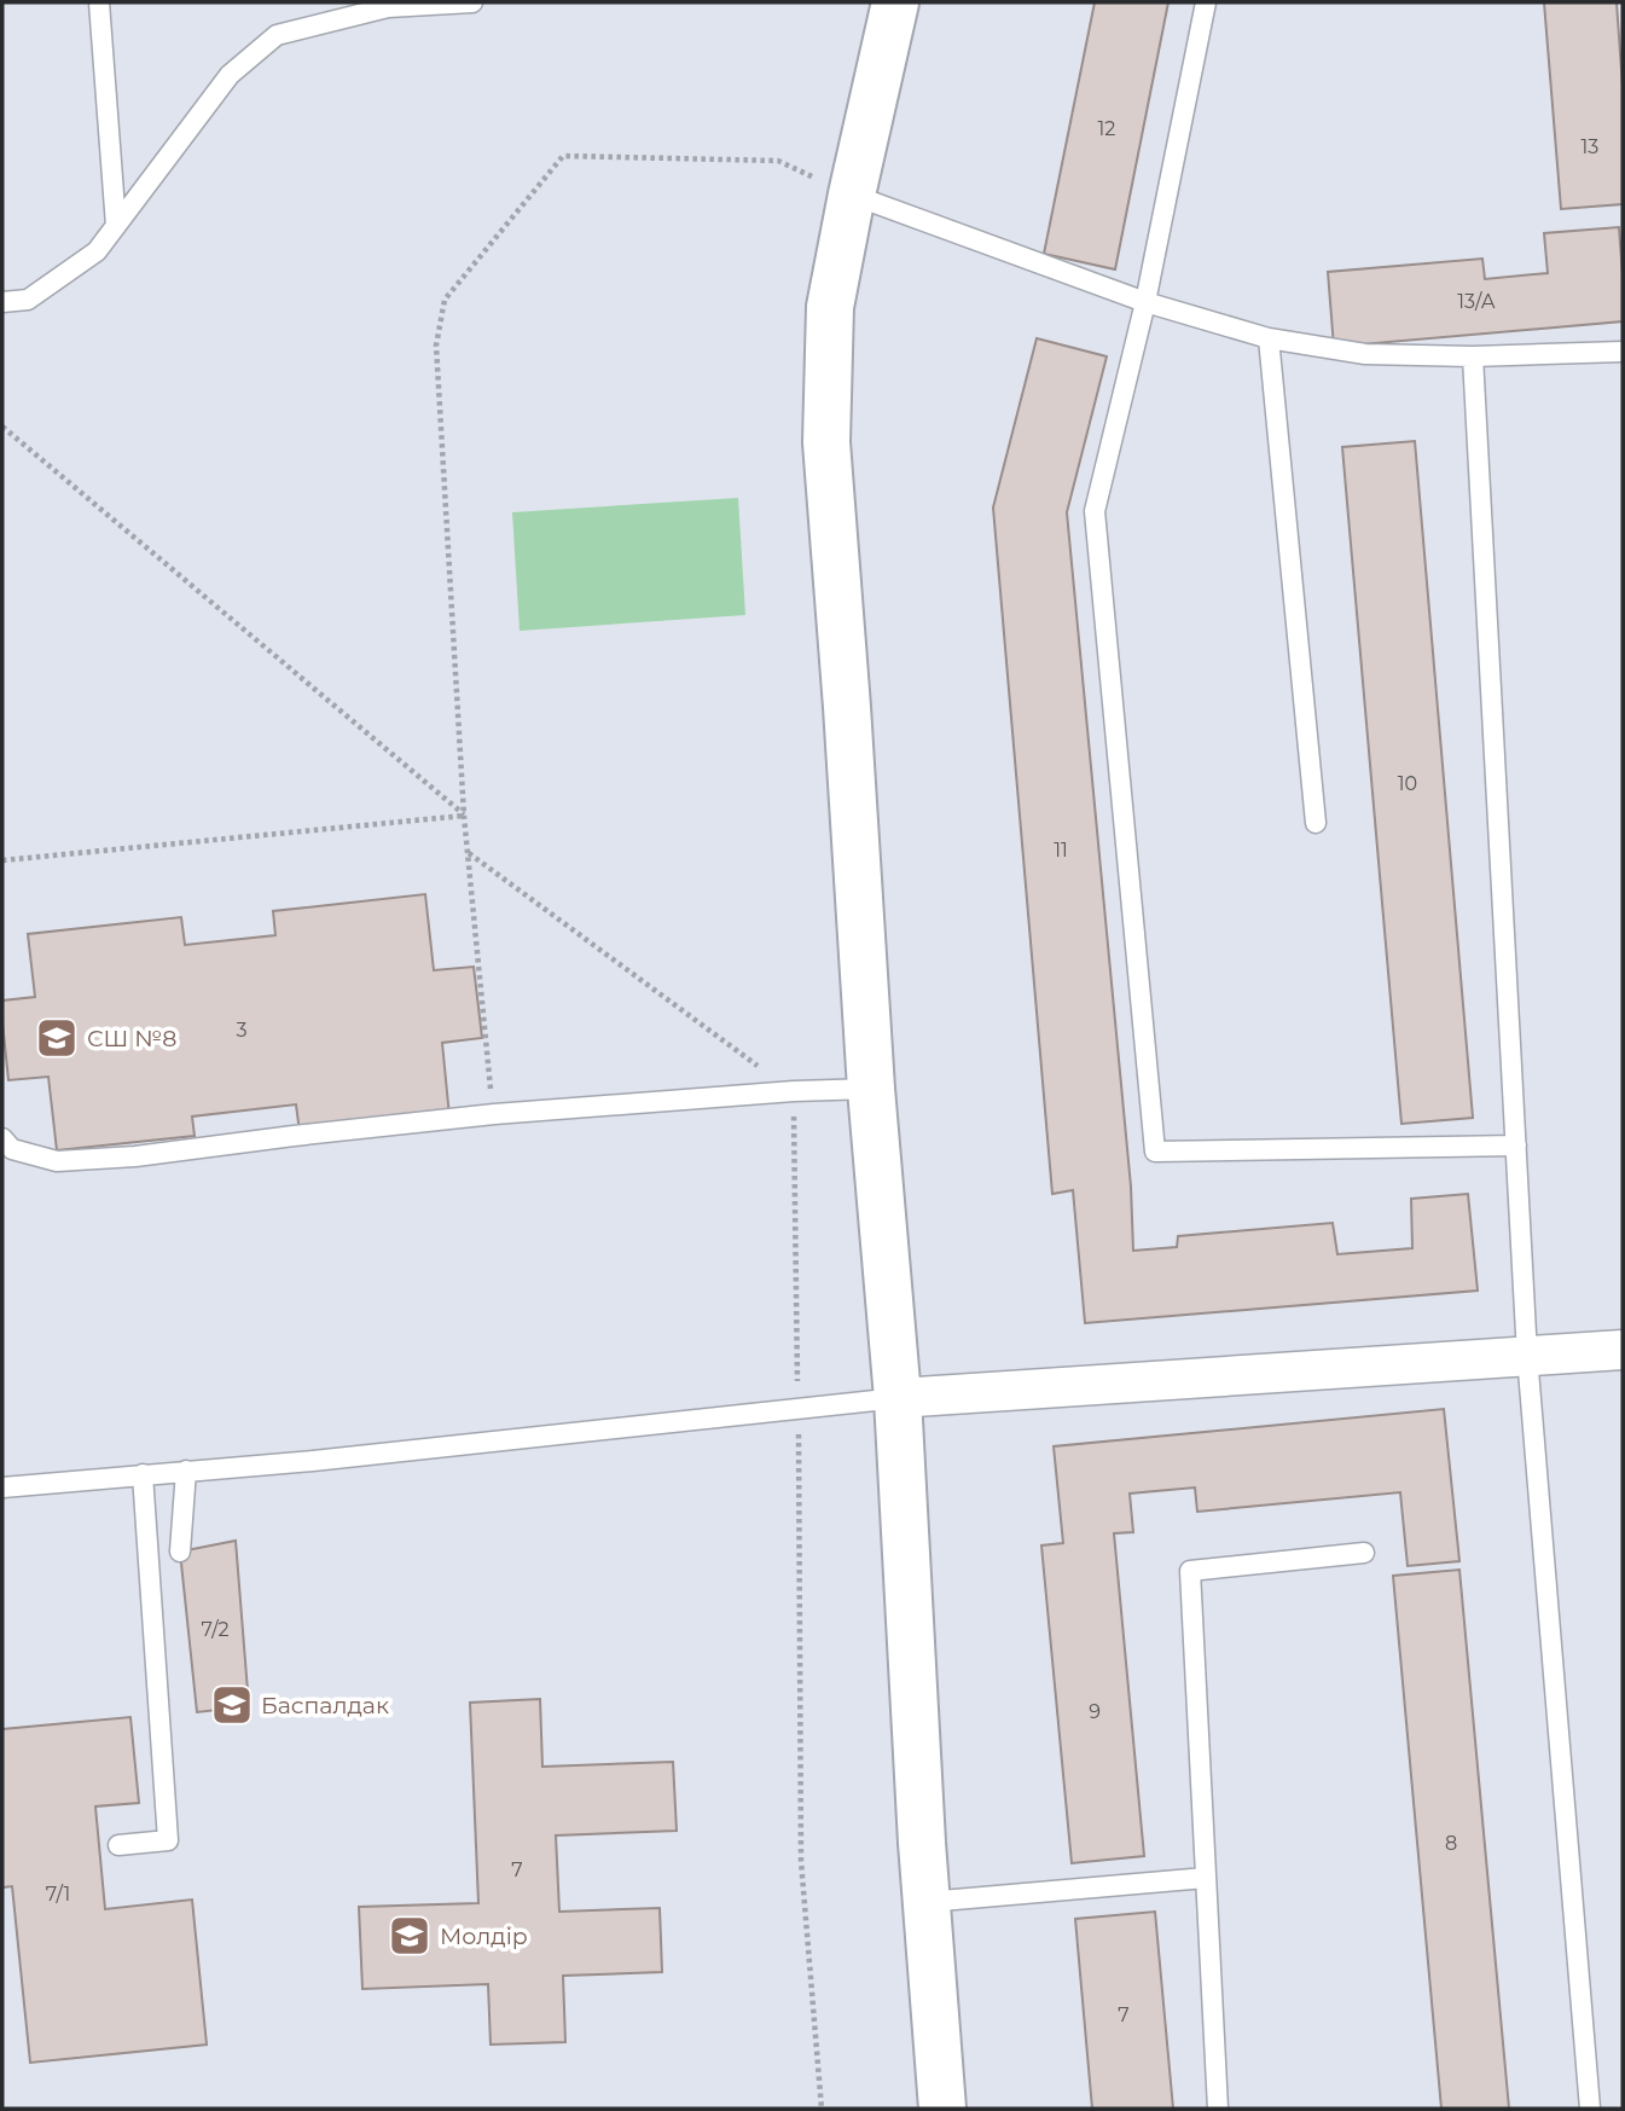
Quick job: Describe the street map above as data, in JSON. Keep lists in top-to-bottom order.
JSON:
{
  "places": {
    "school or university": ["СШ №8", "Баспалдак", "Молдiр"]
  },
  "house_numbers": [
    "12",
    "13",
    "13/А",
    "10",
    "11",
    "3",
    "7/2",
    "9",
    "8",
    "7",
    "7/1",
    "7"
  ]
}
